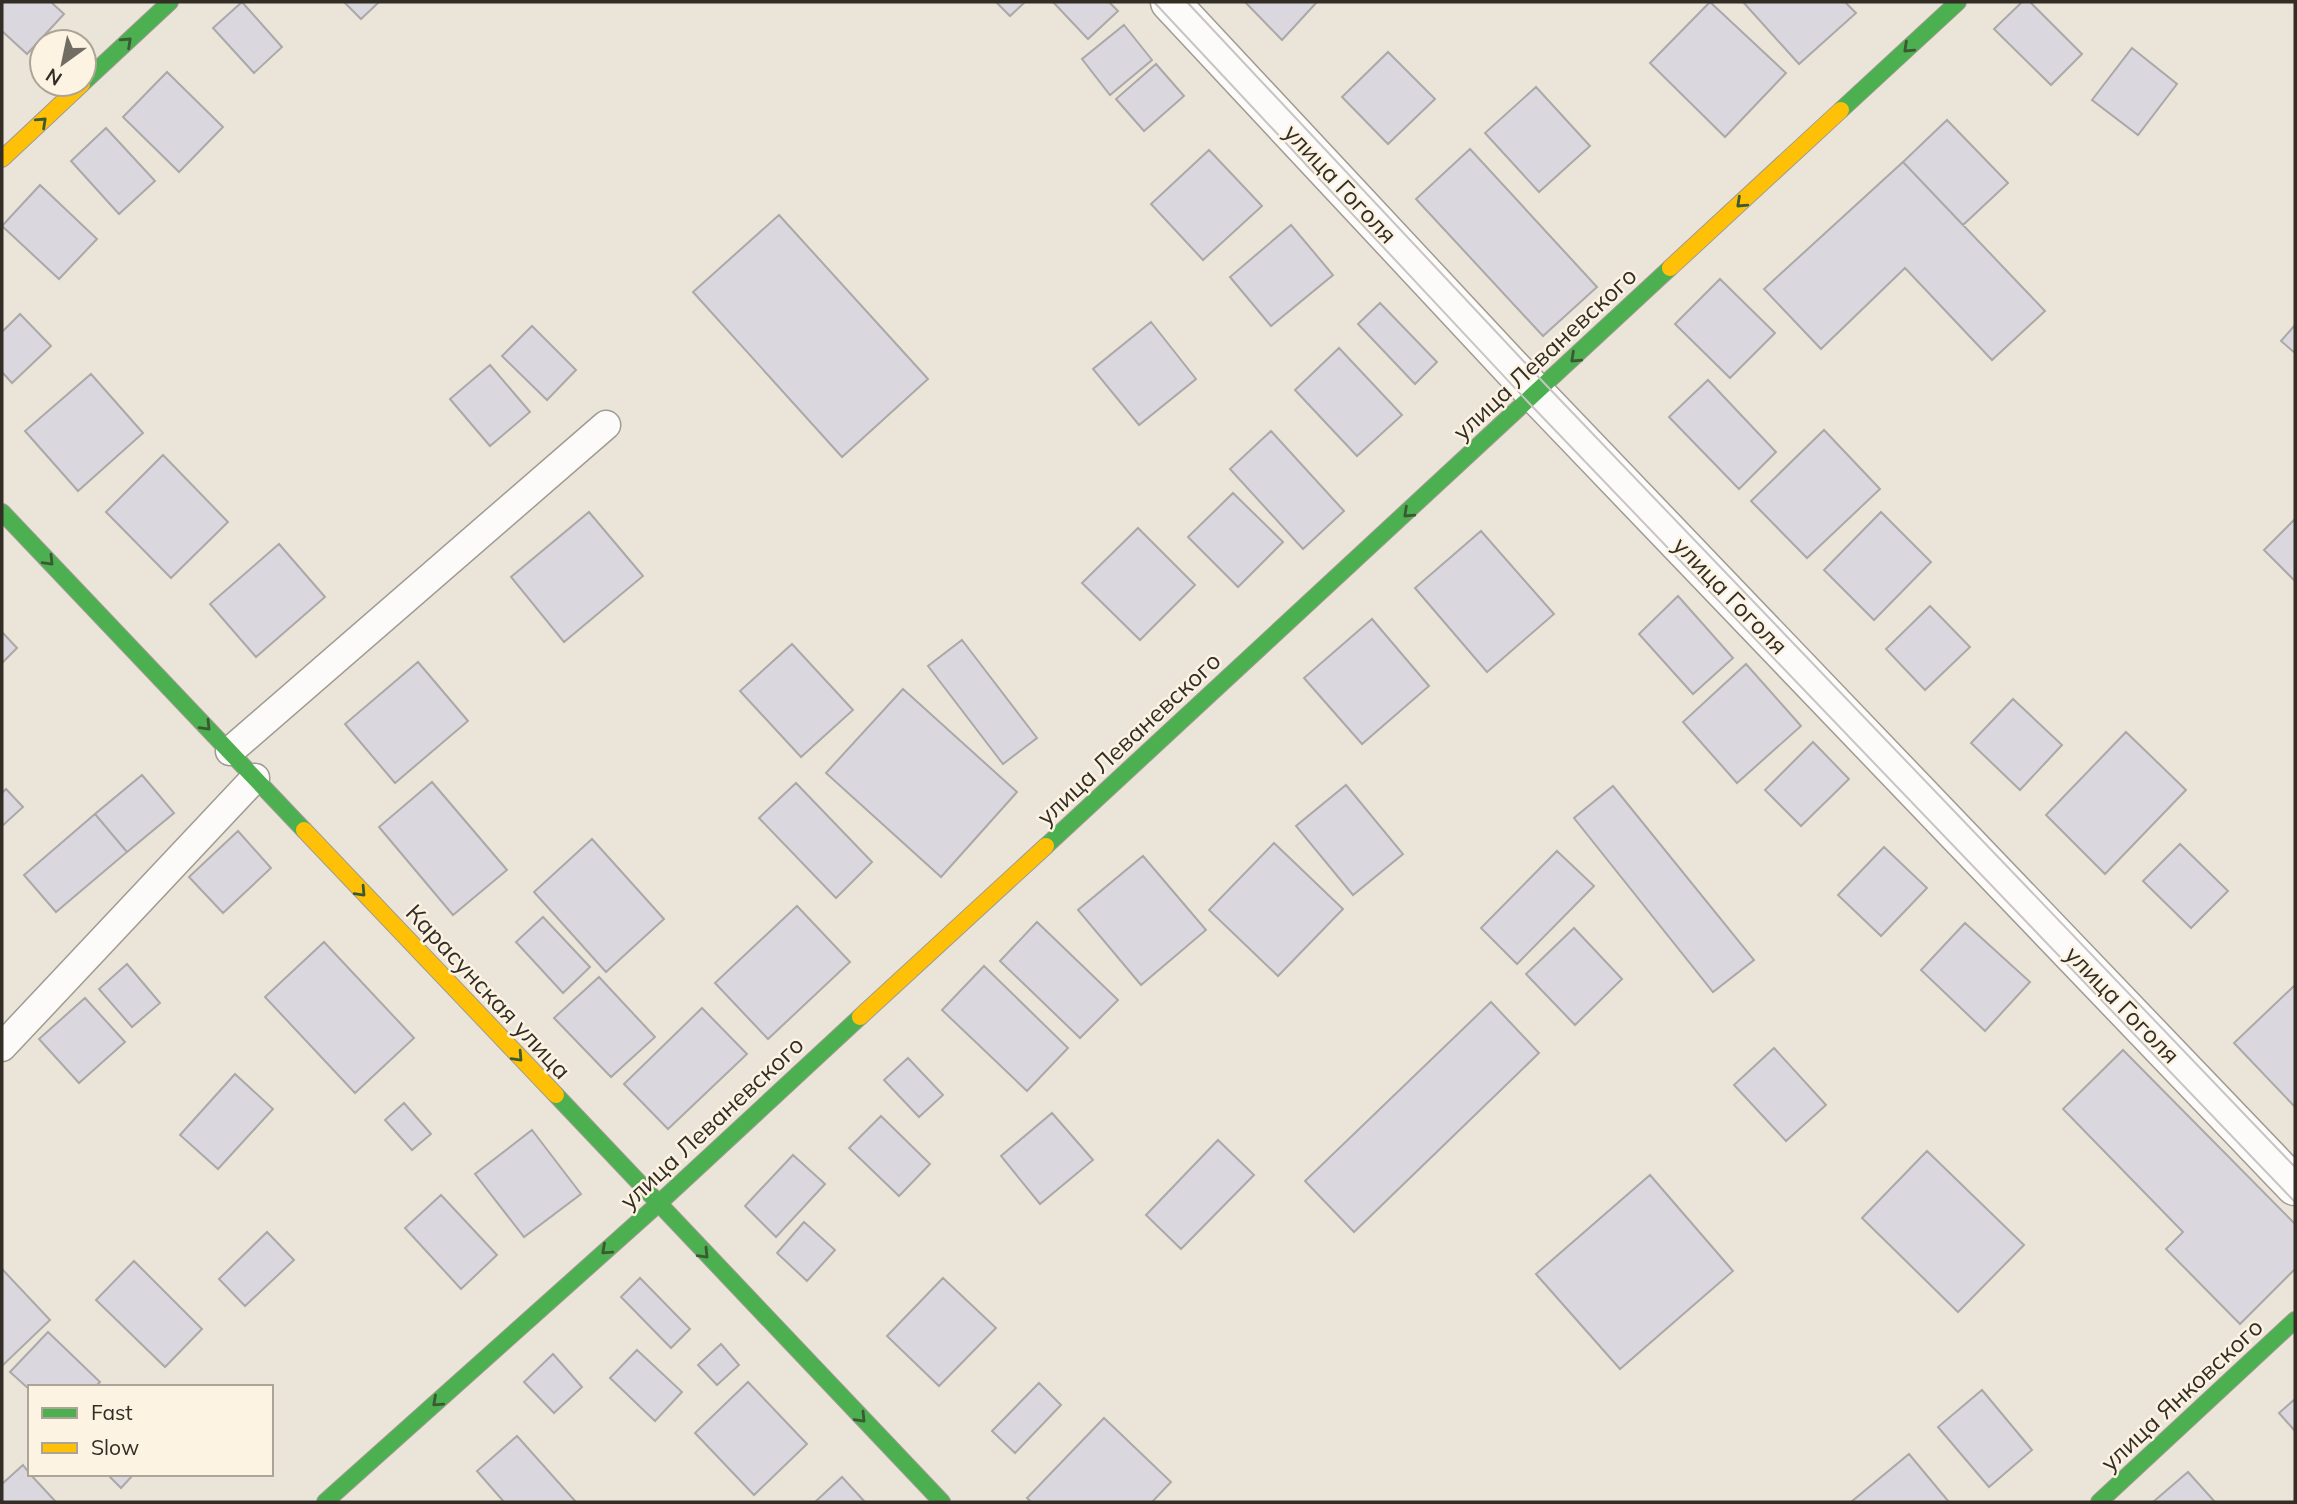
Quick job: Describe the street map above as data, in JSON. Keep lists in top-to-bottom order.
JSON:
{
  "streets": {
    "street": [
      "улица Гоголя",
      "улица Леваневского",
      "Карасунская улица",
      "улица Янковского"
    ]
  },
  "crossings": [
    ["улица Гоголя", "улица Леваневского"],
    ["улица Леваневского", "Карасунская улица"]
  ],
  "one_way": ["улица Леваневского", "Карасунская улица"],
  "legend": ["Fast", "Slow"],
  "north": "bottom left"
}
